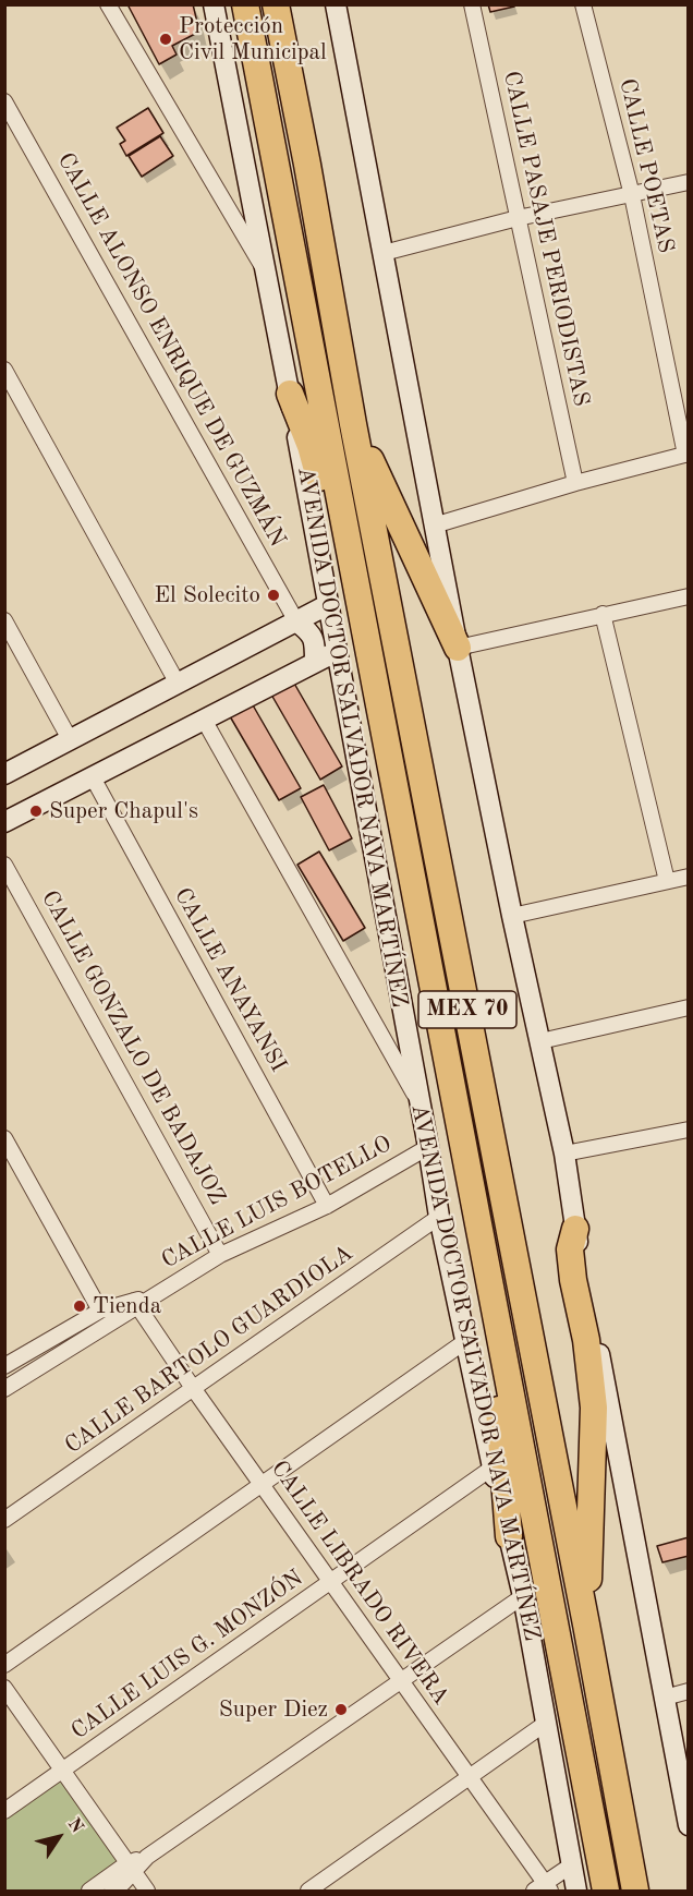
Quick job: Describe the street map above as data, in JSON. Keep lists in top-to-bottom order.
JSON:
{
  "streets": {
    "highway": ["AVENIDA DOCTOR SALVADOR NAVA MARTÍNEZ", "MEX 70"],
    "street": [
      "CALLE POETAS",
      "CALLE PASAJE PERIODISTAS",
      "CALLE ALONSO ENRIQUE DE GUZMÁN",
      "CALLE ANAYANSI",
      "CALLE GONZALO DE BADAJOZ",
      "CALLE LUIS BOTELLO",
      "CALLE BARTOLO GUARDIOLA",
      "CALLE LIBRADO RIVERA",
      "CALLE LUIS G. MONZÓN"
    ]
  },
  "crossings": [
    ["AVENIDA DOCTOR SALVADOR NAVA MARTÍNEZ", "CALLE LUIS BOTELLO"],
    ["AVENIDA DOCTOR SALVADOR NAVA MARTÍNEZ", "CALLE BARTOLO GUARDIOLA"],
    ["AVENIDA DOCTOR SALVADOR NAVA MARTÍNEZ", "CALLE LUIS G. MONZÓN"],
    ["CALLE ANAYANSI", "CALLE LUIS BOTELLO"],
    ["CALLE GONZALO DE BADAJOZ", "CALLE LUIS BOTELLO"],
    ["CALLE LUIS BOTELLO", "CALLE LIBRADO RIVERA"],
    ["CALLE BARTOLO GUARDIOLA", "CALLE LIBRADO RIVERA"],
    ["CALLE LIBRADO RIVERA", "CALLE LUIS G. MONZÓN"]
  ],
  "places": [
    "Protección Civil Municipal",
    "El Solecito",
    "Super Chapul's",
    "Tienda",
    "Super Diez"
  ],
  "north": "top right"
}
